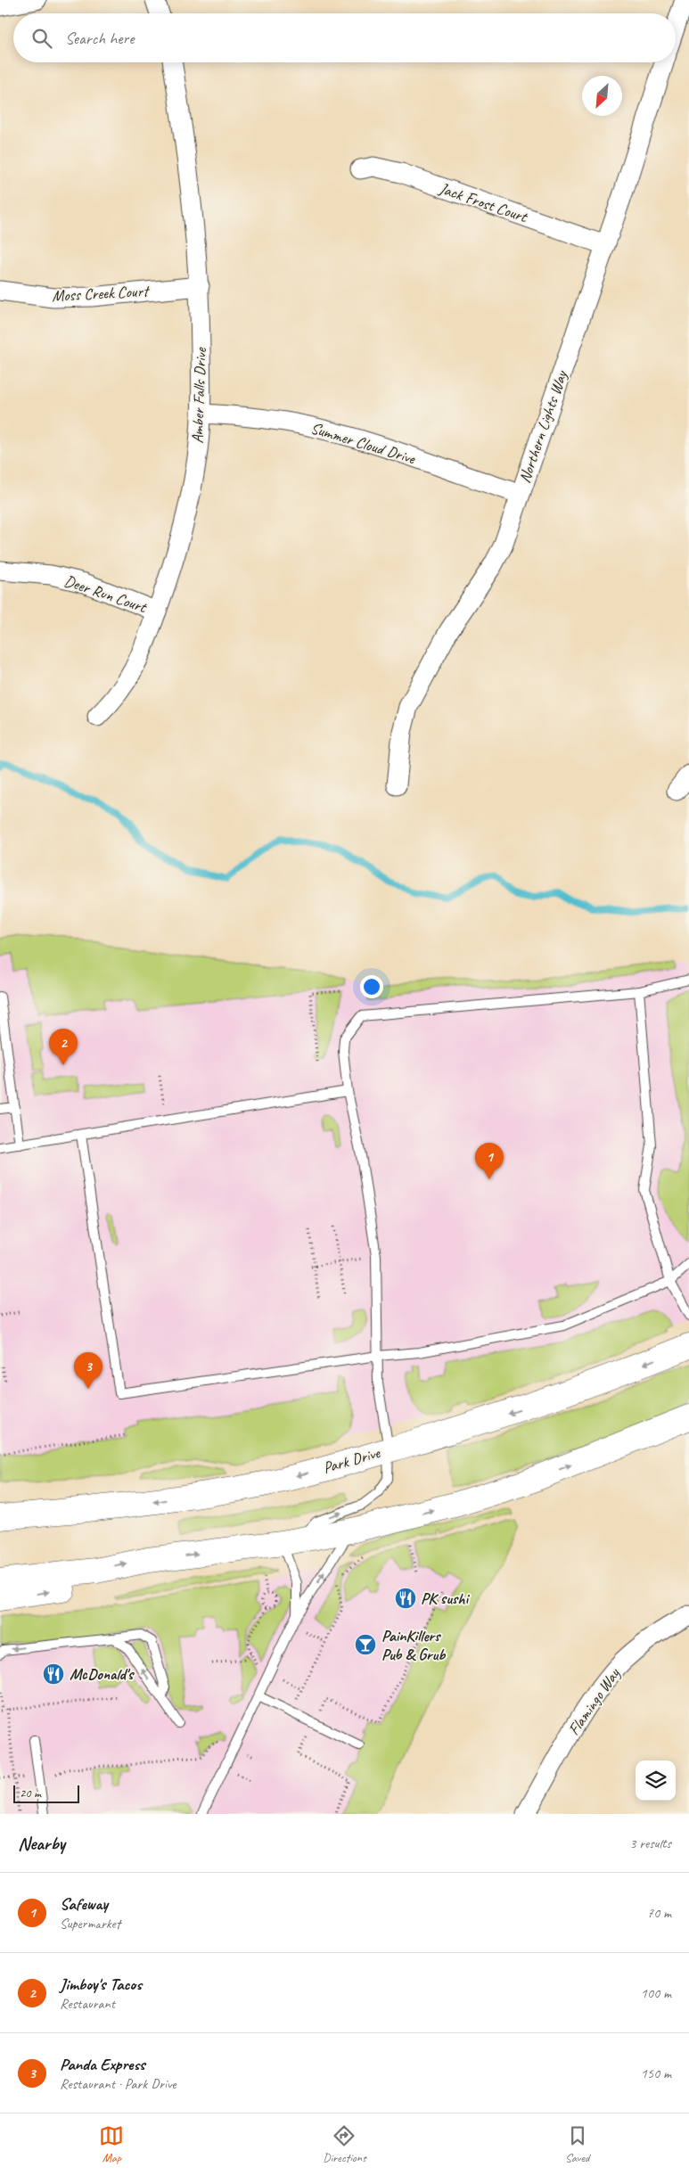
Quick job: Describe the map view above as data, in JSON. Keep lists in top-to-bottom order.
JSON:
{
  "streets": {
    "main road": ["Park Drive"],
    "street": [
      "Jack Frost Court",
      "Moss Creek Court",
      "Amber Falls Drive",
      "Northern Lights Way",
      "Summer Cloud Drive",
      "Deer Run Court",
      "Flamingo Way"
    ]
  },
  "crossings": [
    ["Jack Frost Court", "Northern Lights Way"],
    ["Moss Creek Court", "Amber Falls Drive"],
    ["Amber Falls Drive", "Summer Cloud Drive"],
    ["Amber Falls Drive", "Deer Run Court"],
    ["Northern Lights Way", "Summer Cloud Drive"]
  ],
  "places": {
    "restaurant": ["PK sushi", "McDonald's"],
    "bar": ["PainKillers Pub & Grub"]
  },
  "scale_bar": "20 m",
  "north": "bottom left",
  "page": {
    "search": "Search here",
    "pins": ["2", "1", "3"],
    "scale": "20 m",
    "heading": ["Nearby", "3 results"],
    "list": [
      {
        "mark": "1",
        "name": "Safeway",
        "note": "Supermarket",
        "value": "70 m"
      },
      {
        "mark": "2",
        "name": "Jimboy's Tacos",
        "note": "Restaurant",
        "value": "100 m"
      },
      {
        "mark": "3",
        "name": "Panda Express",
        "note": "Restaurant · Park Drive",
        "value": "150 m"
      }
    ],
    "nav": ["Map", "Directions", "Saved"]
  }
}
